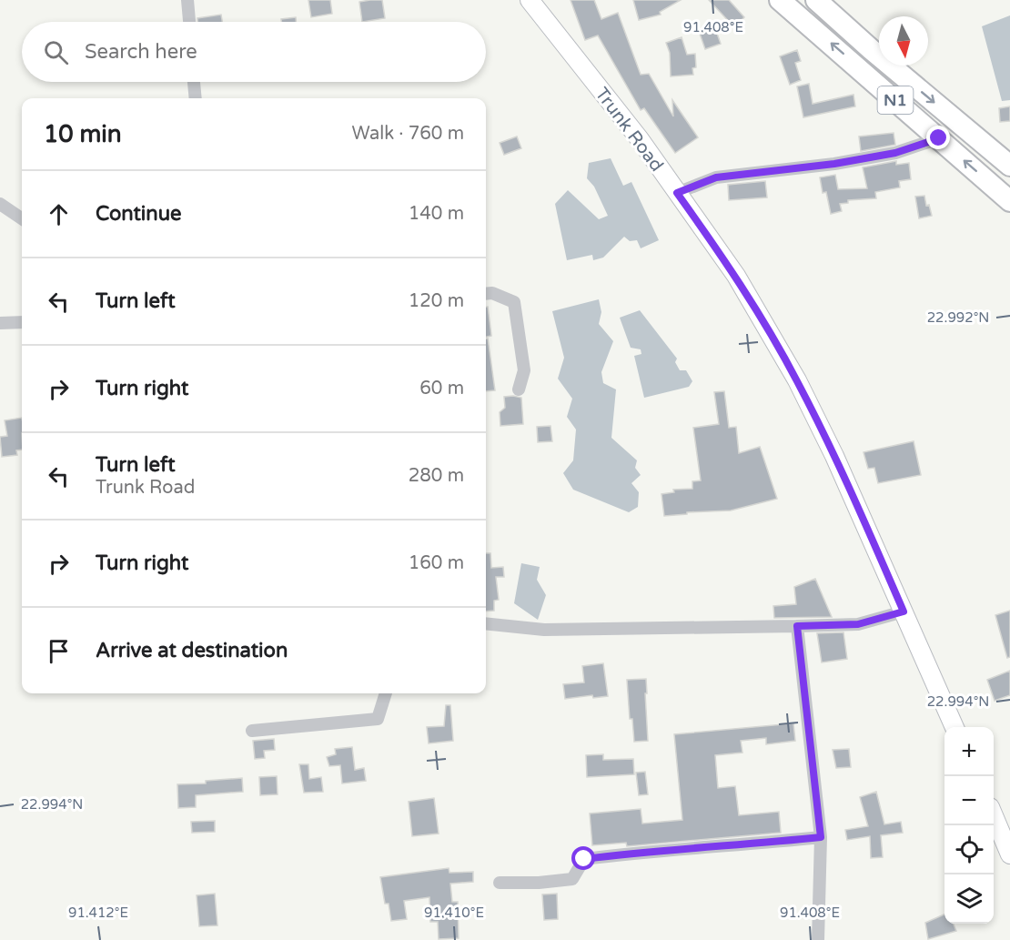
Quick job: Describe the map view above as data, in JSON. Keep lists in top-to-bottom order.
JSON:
{
  "streets": {
    "highway": ["N1"],
    "main road": ["Trunk Road"]
  },
  "north": "bottom",
  "page": {
    "search": "Search here",
    "heading": ["10 min", "Walk · 760 m"],
    "list": [
      ["Continue", "140 m"],
      ["Turn left", "120 m"],
      ["Turn right", "60 m"],
      ["Turn left", "Trunk Road", "280 m"],
      ["Turn right", "160 m"],
      "Arrive at destination"
    ],
    "map_buttons": ["+", "−"]
  },
  "coordinates": [
    "91.408°E",
    "22.992°N",
    "22.994°N",
    "91.412°E",
    "91.410°E"
  ]
}
